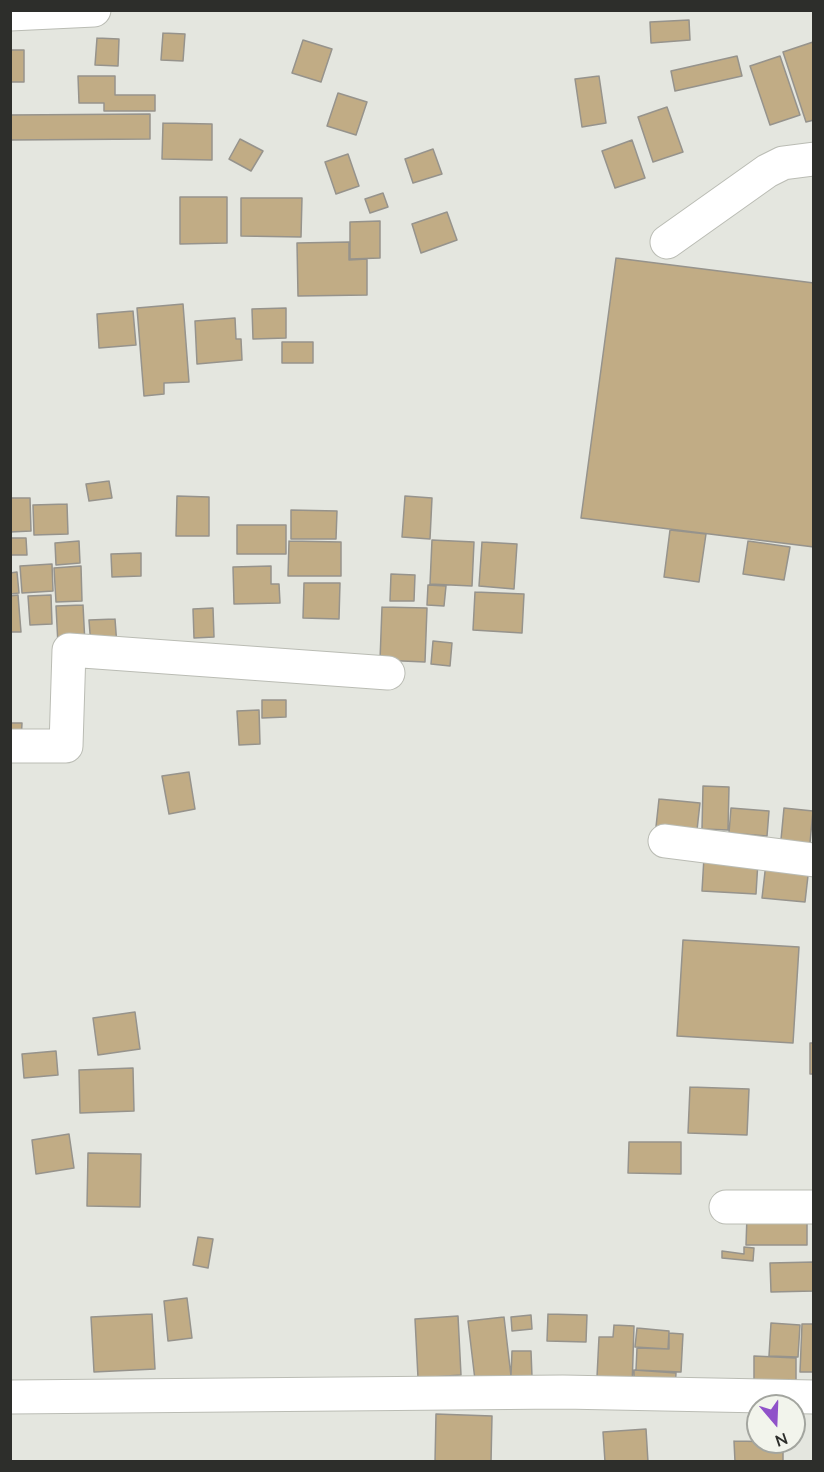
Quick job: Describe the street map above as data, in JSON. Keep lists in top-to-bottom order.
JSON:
{
  "north": "bottom"
}
